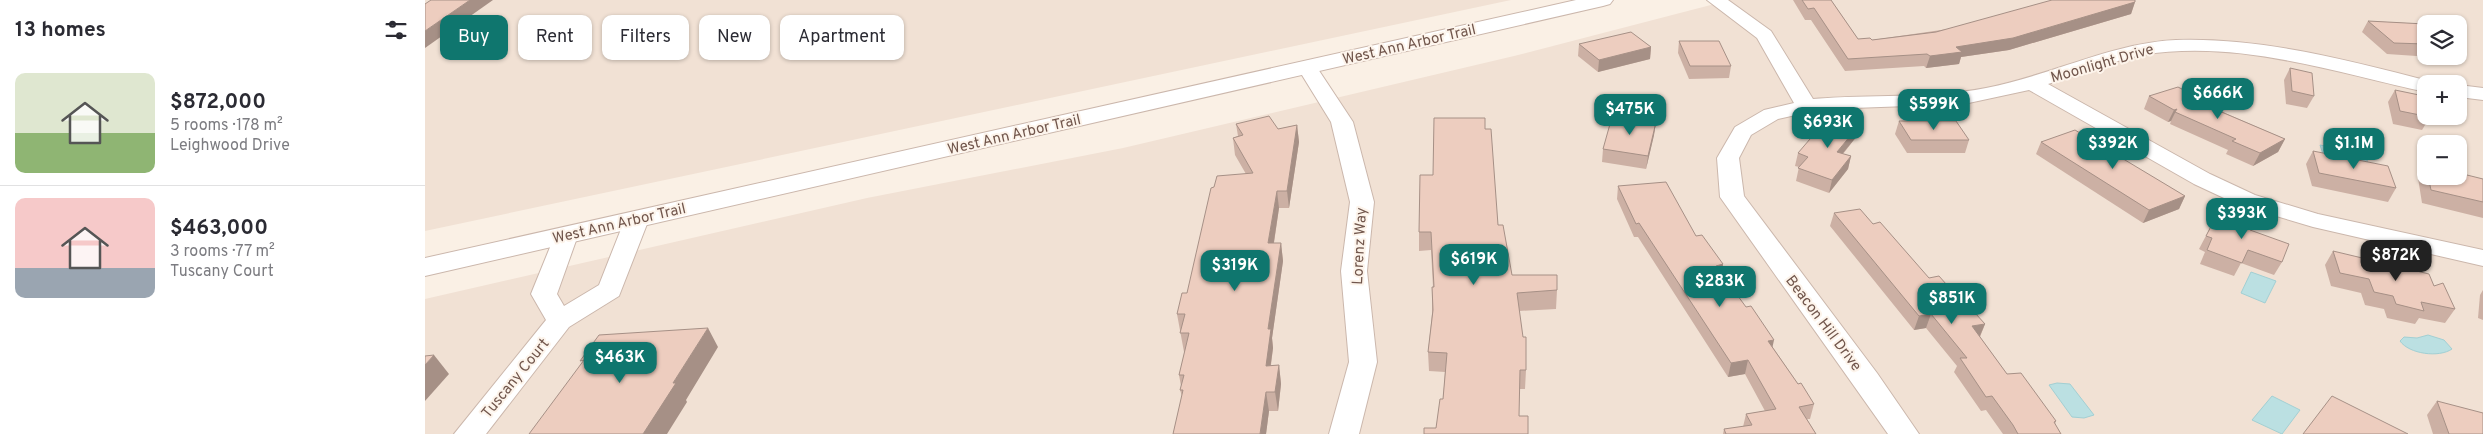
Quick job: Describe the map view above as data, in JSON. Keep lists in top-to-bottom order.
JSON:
{
  "streets": {
    "street": [
      "West Ann Arbor Trail",
      "Moonlight Drive",
      "Lorenz Way",
      "Beacon Hill Drive",
      "Tuscany Court"
    ]
  },
  "crossings": [
    ["West Ann Arbor Trail", "Lorenz Way"],
    ["West Ann Arbor Trail", "Tuscany Court"],
    ["Moonlight Drive", "Beacon Hill Drive"]
  ],
  "page": {
    "heading": "13 homes",
    "map_buttons": ["+", "−"],
    "chip": [
      "Buy",
      "Rent",
      "Filters",
      "New",
      "Apartment"
    ],
    "list": [
      {
        "name": "$872,000",
        "note": "5 rooms · 178 m² · Leighwood Drive"
      },
      {
        "name": "$463,000",
        "note": "3 rooms · 77 m² · Tuscany Court"
      }
    ],
    "price": [
      "$666K",
      "$599K",
      "$475K",
      "$693K",
      "$392K",
      "$1.1M",
      "$393K",
      "$872K",
      "$619K",
      "$319K",
      "$283K",
      "$851K",
      "$463K"
    ]
  }
}
